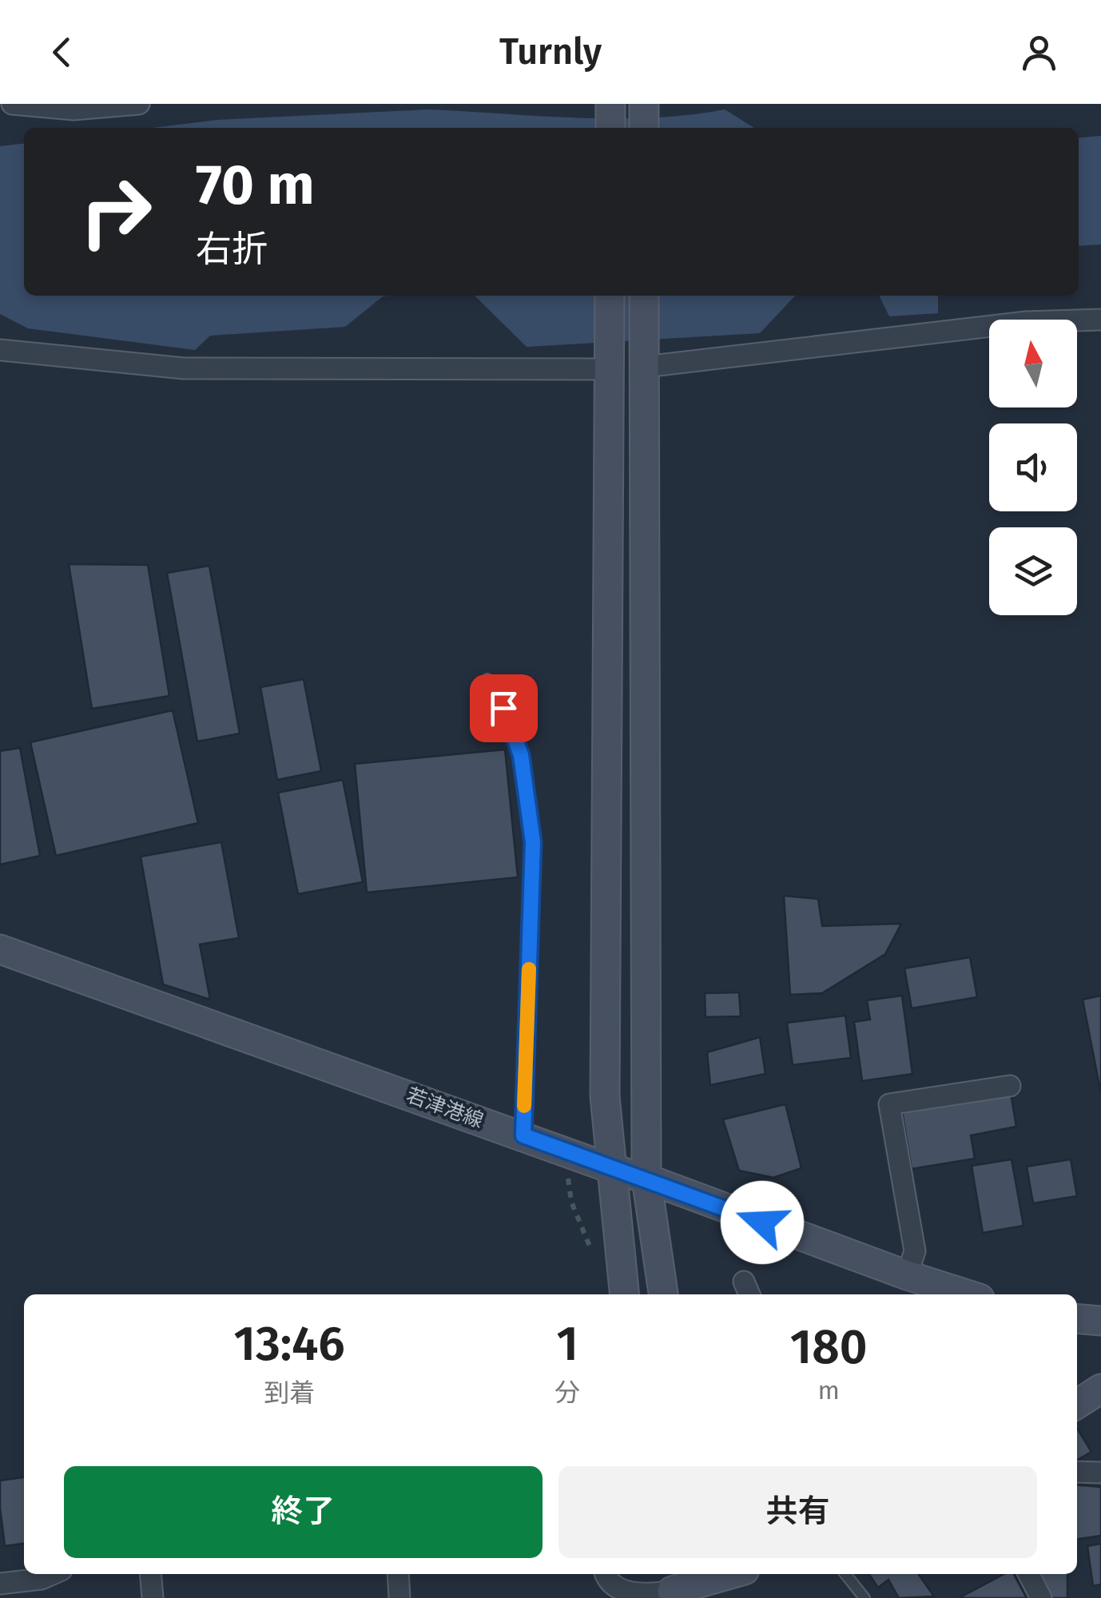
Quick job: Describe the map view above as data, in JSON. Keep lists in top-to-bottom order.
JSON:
{
  "streets": {
    "street": ["若津港線"]
  },
  "north": "top",
  "page": {
    "header": "Turnly",
    "turn": ["70 m", "右折"],
    "eta": [
      "13:46",
      "到着",
      "1",
      "分",
      "180",
      "m"
    ],
    "buttons": ["終了", "共有"]
  }
}
